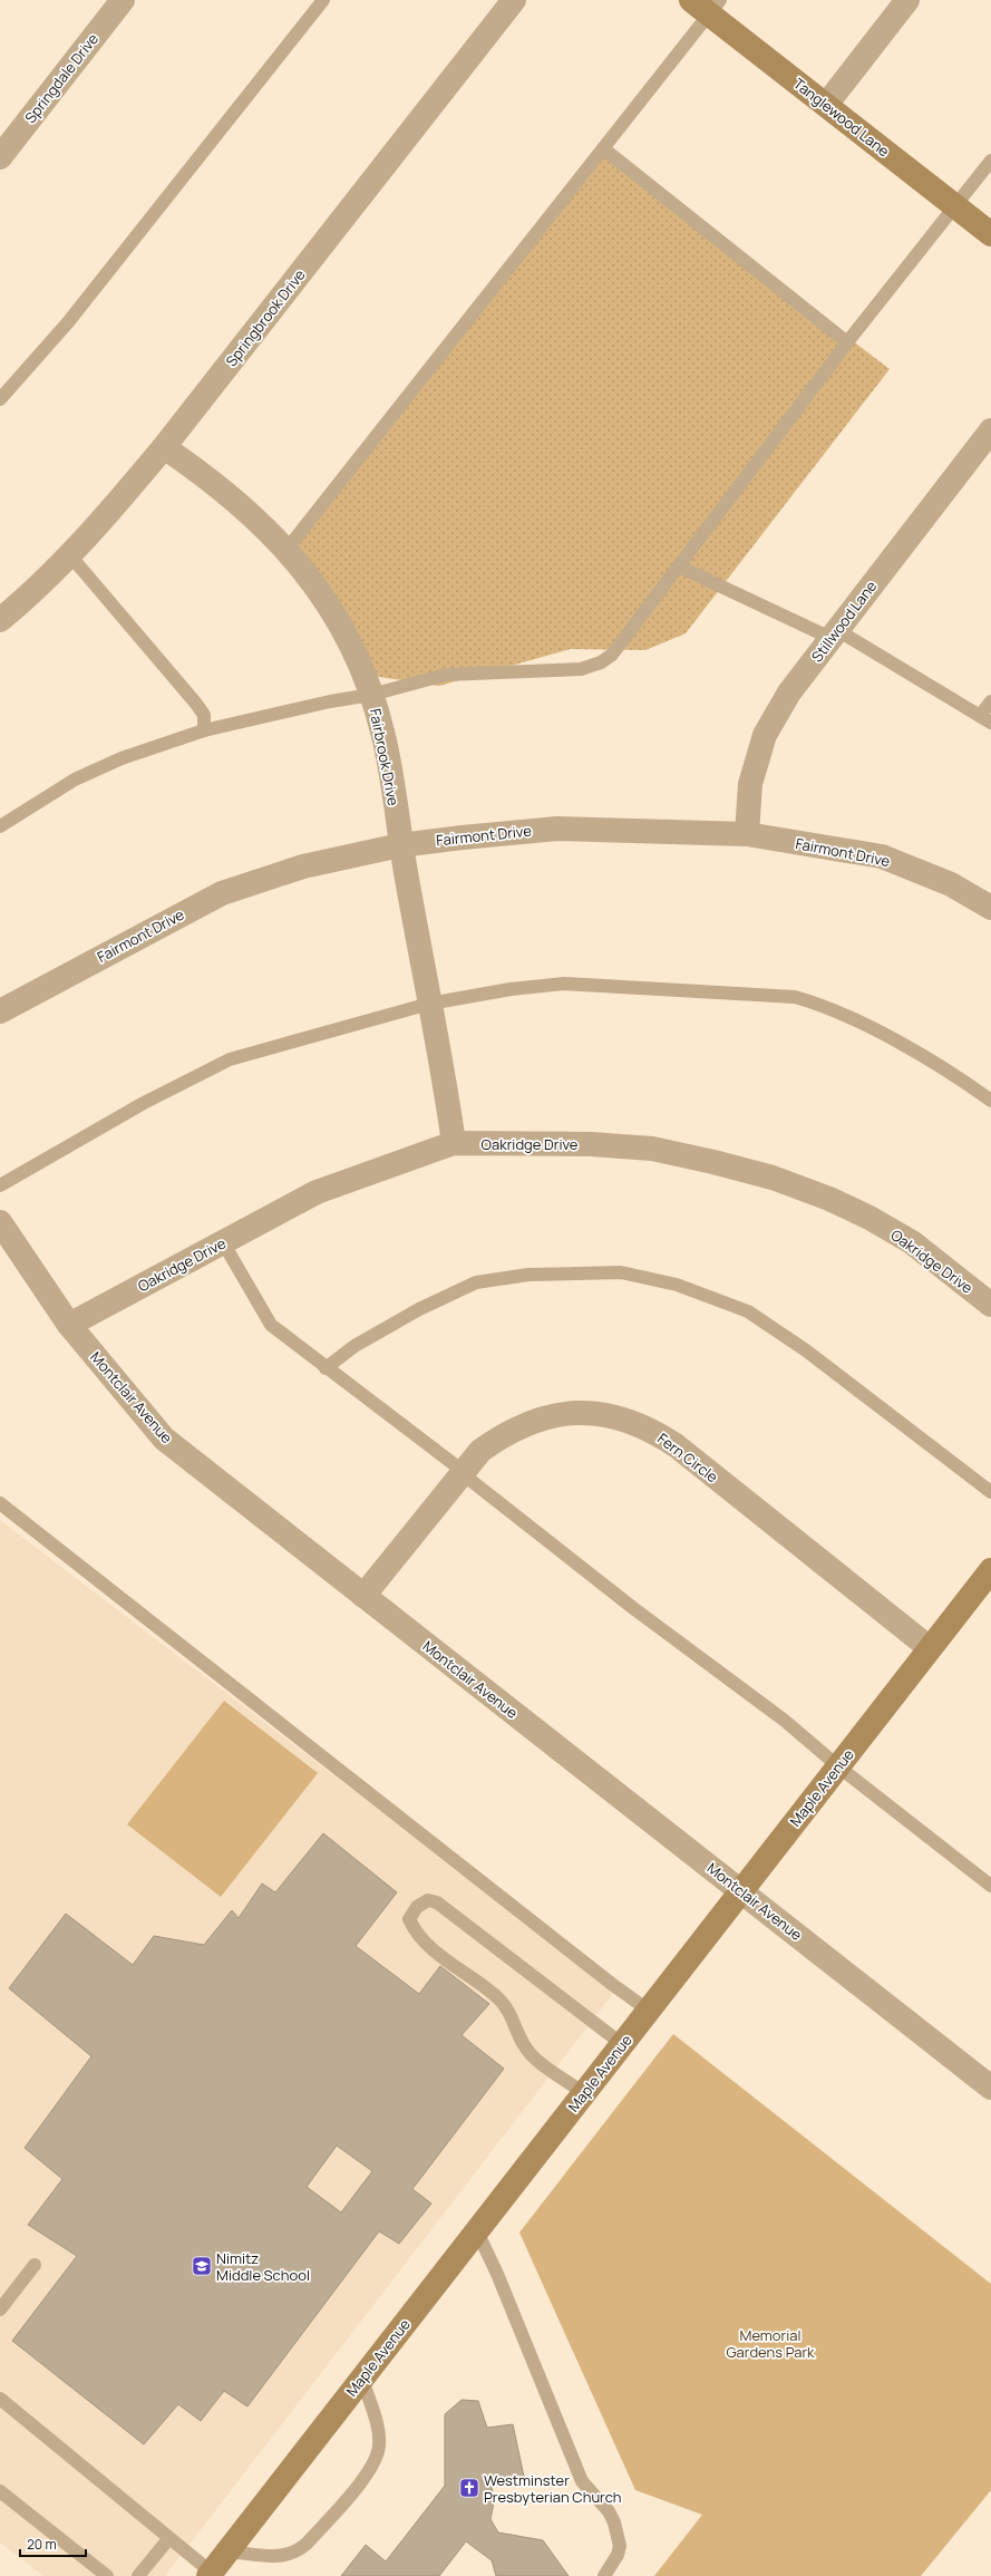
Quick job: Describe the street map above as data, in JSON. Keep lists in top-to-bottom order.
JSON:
{
  "streets": {
    "main road": ["Tanglewood Lane", "Maple Avenue"],
    "street": [
      "Springdale Drive",
      "Springbrook Drive",
      "Stillwood Lane",
      "Fairbrook Drive",
      "Fairmont Drive",
      "Oakridge Drive",
      "Montclair Avenue",
      "Fern Circle"
    ]
  },
  "crossings": [
    ["Springbrook Drive", "Fairbrook Drive"],
    ["Stillwood Lane", "Fairmont Drive"],
    ["Fairbrook Drive", "Fairmont Drive"],
    ["Fairbrook Drive", "Oakridge Drive"],
    ["Oakridge Drive", "Montclair Avenue"],
    ["Montclair Avenue", "Fern Circle"],
    ["Montclair Avenue", "Maple Avenue"],
    ["Fern Circle", "Maple Avenue"]
  ],
  "parks": ["Memorial Gardens Park"],
  "places": {
    "school or university": ["Nimitz Middle School"],
    "church": ["Westminster Presbyterian Church"]
  },
  "scale_bar": "20 m"
}
